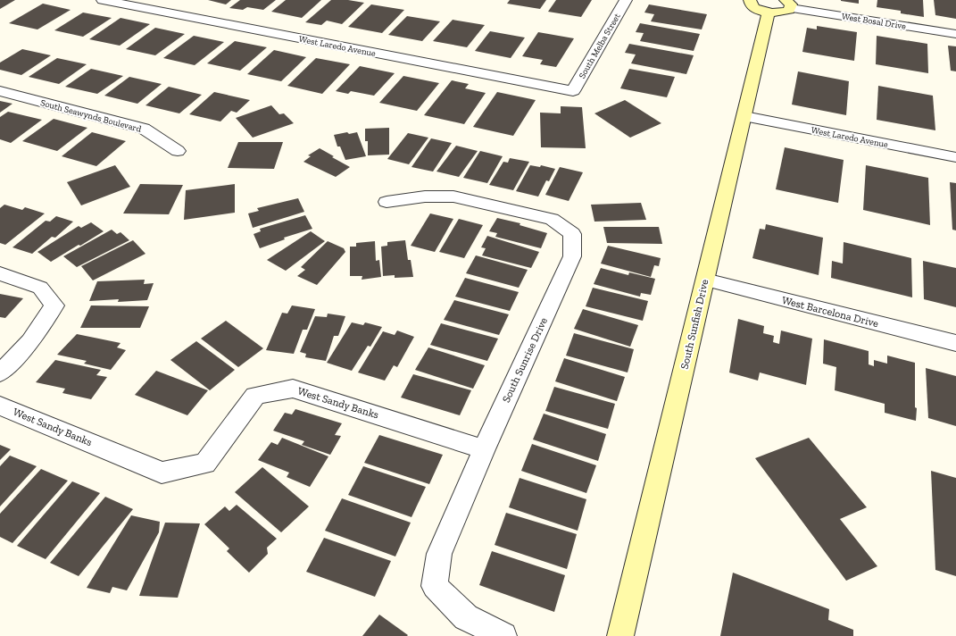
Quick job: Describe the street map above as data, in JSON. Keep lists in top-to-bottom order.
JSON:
{
  "streets": {
    "street": [
      "West Bosal Drive",
      "West Laredo Avenue",
      "South Melba Street",
      "South Seawynds Boulevard",
      "West Barcelona Drive",
      "South Sunfish Drive",
      "South Sunrise Drive",
      "West Sandy Banks"
    ]
  },
  "crossings": [
    ["West Laredo Avenue", "South Melba Street"],
    ["West Laredo Avenue", "South Sunfish Drive"],
    ["West Barcelona Drive", "South Sunfish Drive"],
    ["South Sunrise Drive", "West Sandy Banks"]
  ]
}
